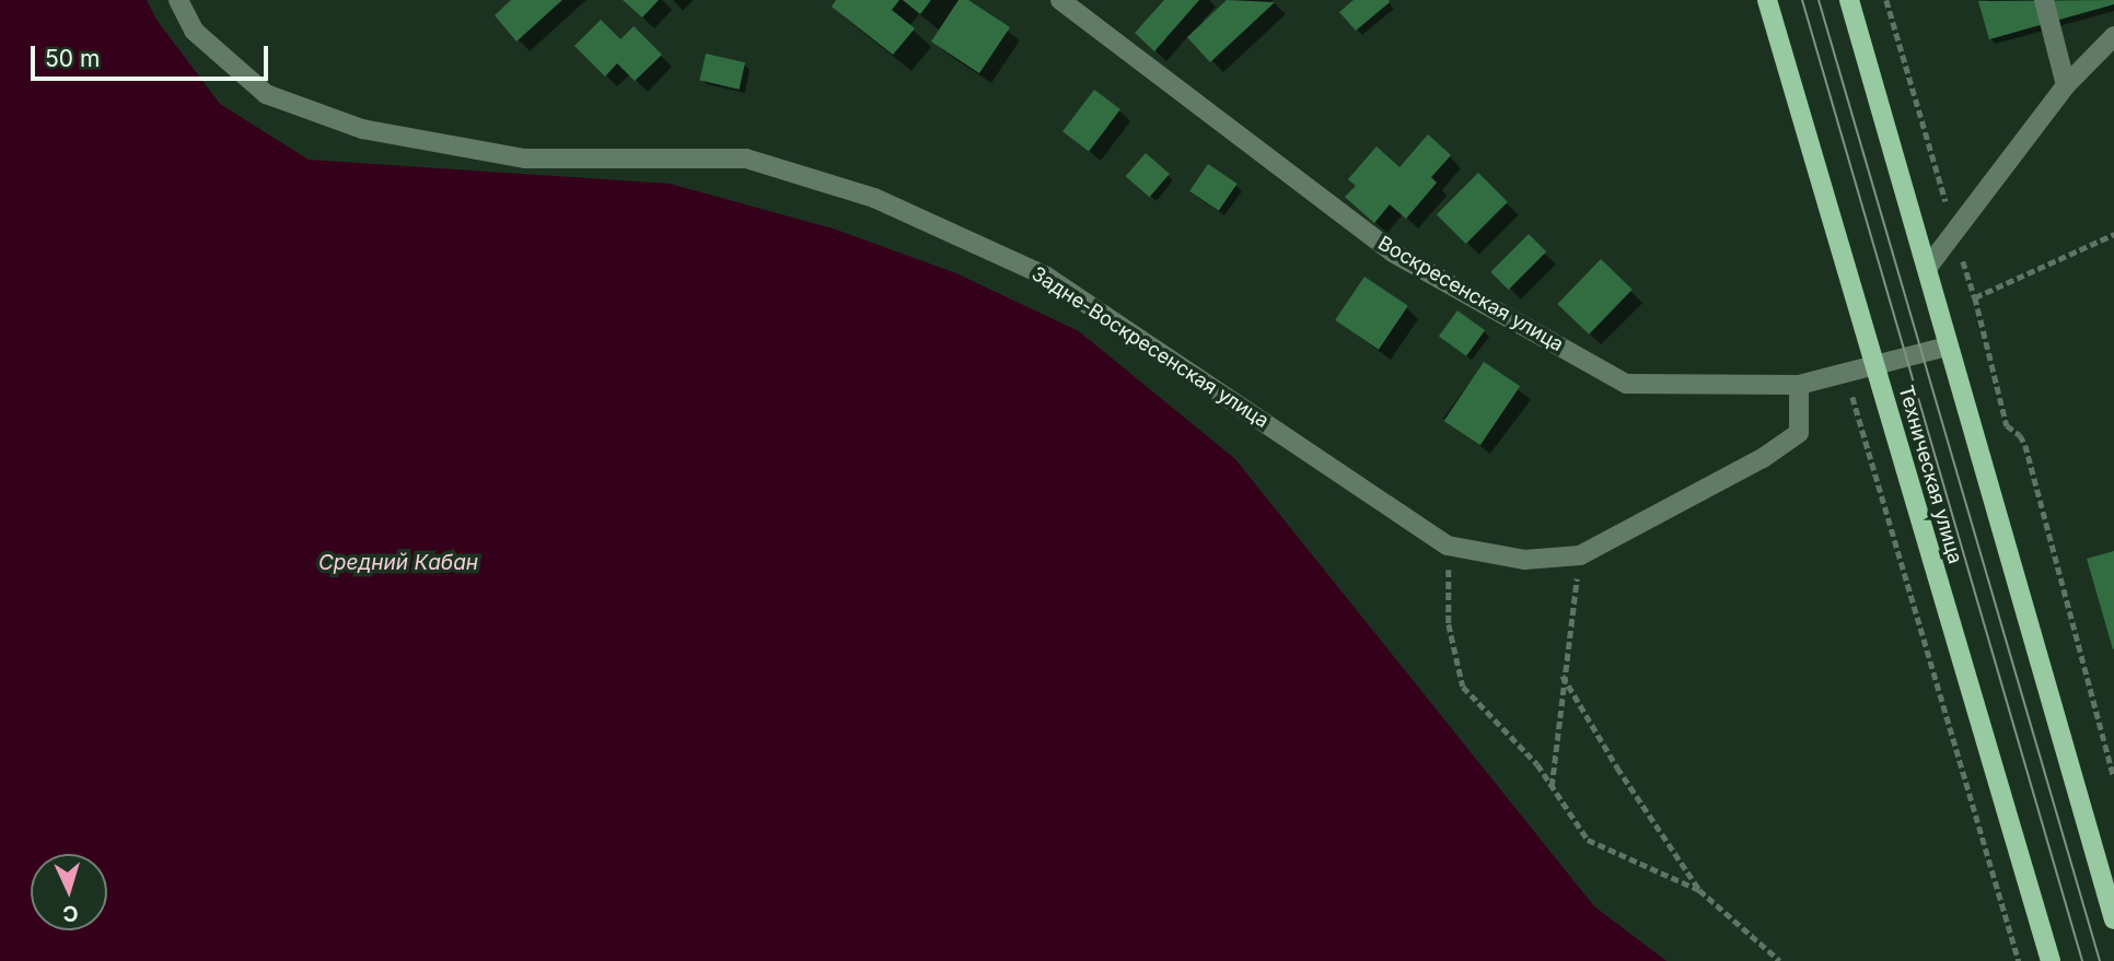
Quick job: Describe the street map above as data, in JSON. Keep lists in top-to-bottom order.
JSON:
{
  "streets": {
    "main road": ["Техническая улица"],
    "street": ["Воскресенская улица", "Задне-Воскресенская улица"]
  },
  "crossings": [
    ["Воскресенская улица", "Задне-Воскресенская улица"],
    ["Воскресенская улица", "Техническая улица"]
  ],
  "water": ["Средний Кабан"],
  "scale_bar": "50 m",
  "north": "bottom"
}
